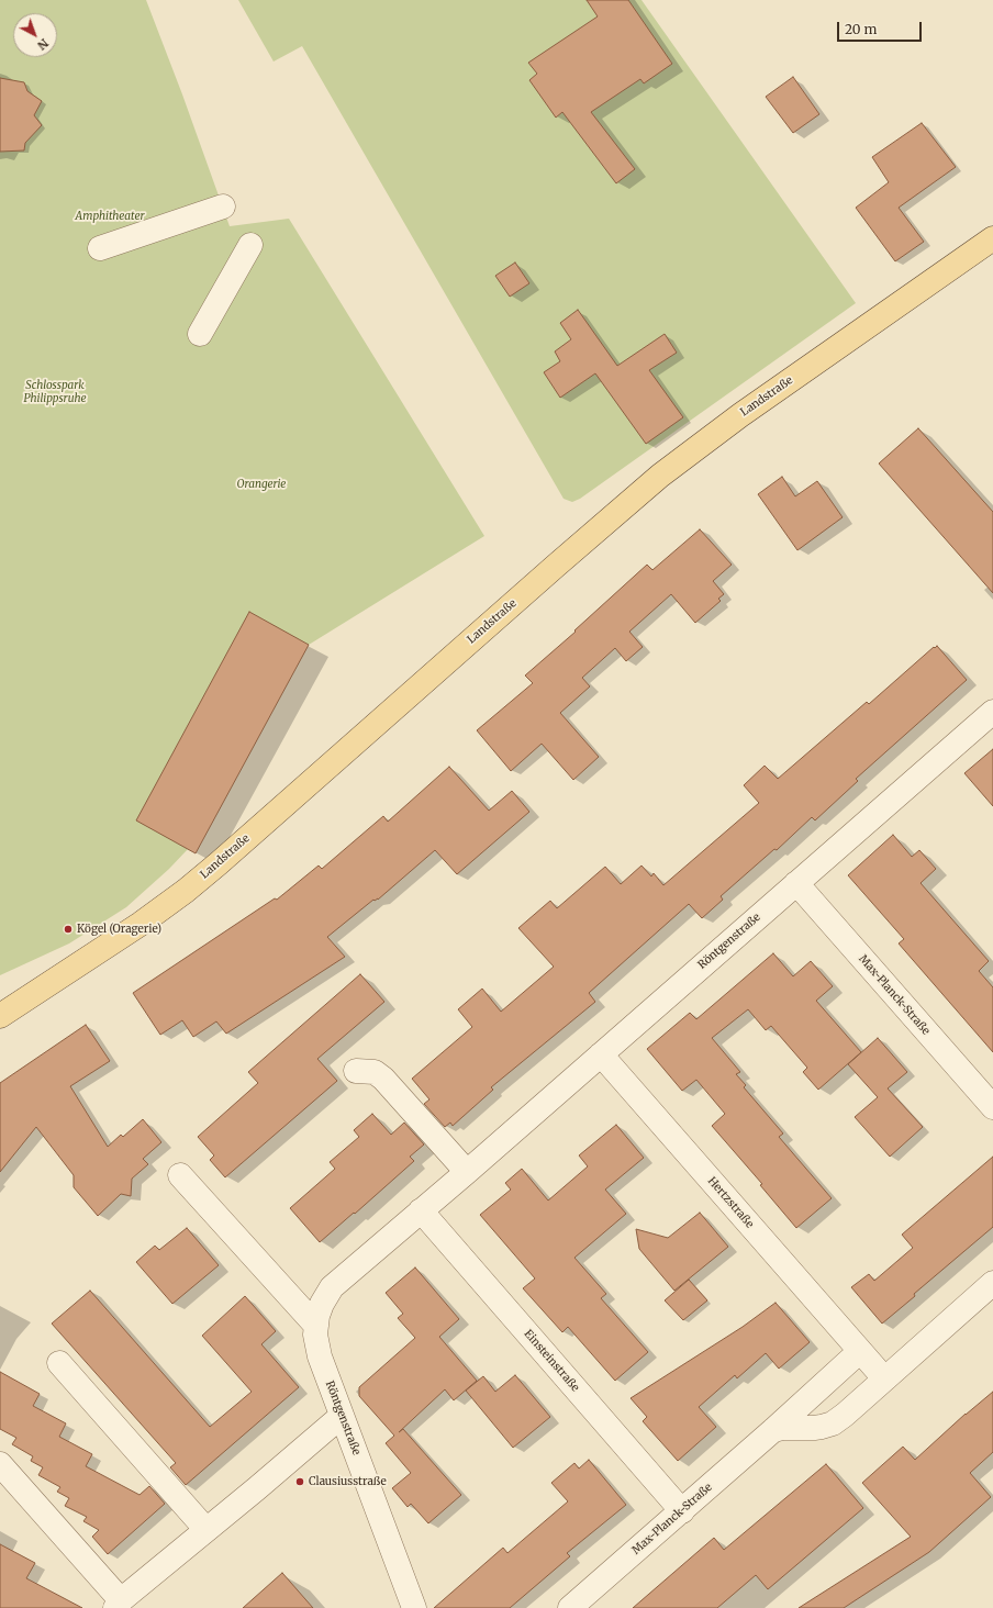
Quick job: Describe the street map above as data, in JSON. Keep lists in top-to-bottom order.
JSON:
{
  "streets": {
    "main road": ["Landstraße"],
    "street": [
      "Röntgenstraße",
      "Max-Planck-Straße",
      "Hertzstraße",
      "Einsteinstraße"
    ]
  },
  "crossings": [
    ["Röntgenstraße", "Max-Planck-Straße"],
    ["Röntgenstraße", "Hertzstraße"],
    ["Röntgenstraße", "Einsteinstraße"],
    ["Max-Planck-Straße", "Hertzstraße"],
    ["Max-Planck-Straße", "Einsteinstraße"]
  ],
  "parks": ["Amphitheater", "Schlosspark Philippsruhe", "Orangerie"],
  "places": ["Kögel (Oragerie)", "Clausiusstraße"],
  "scale_bar": "20 m",
  "north": "bottom right"
}
